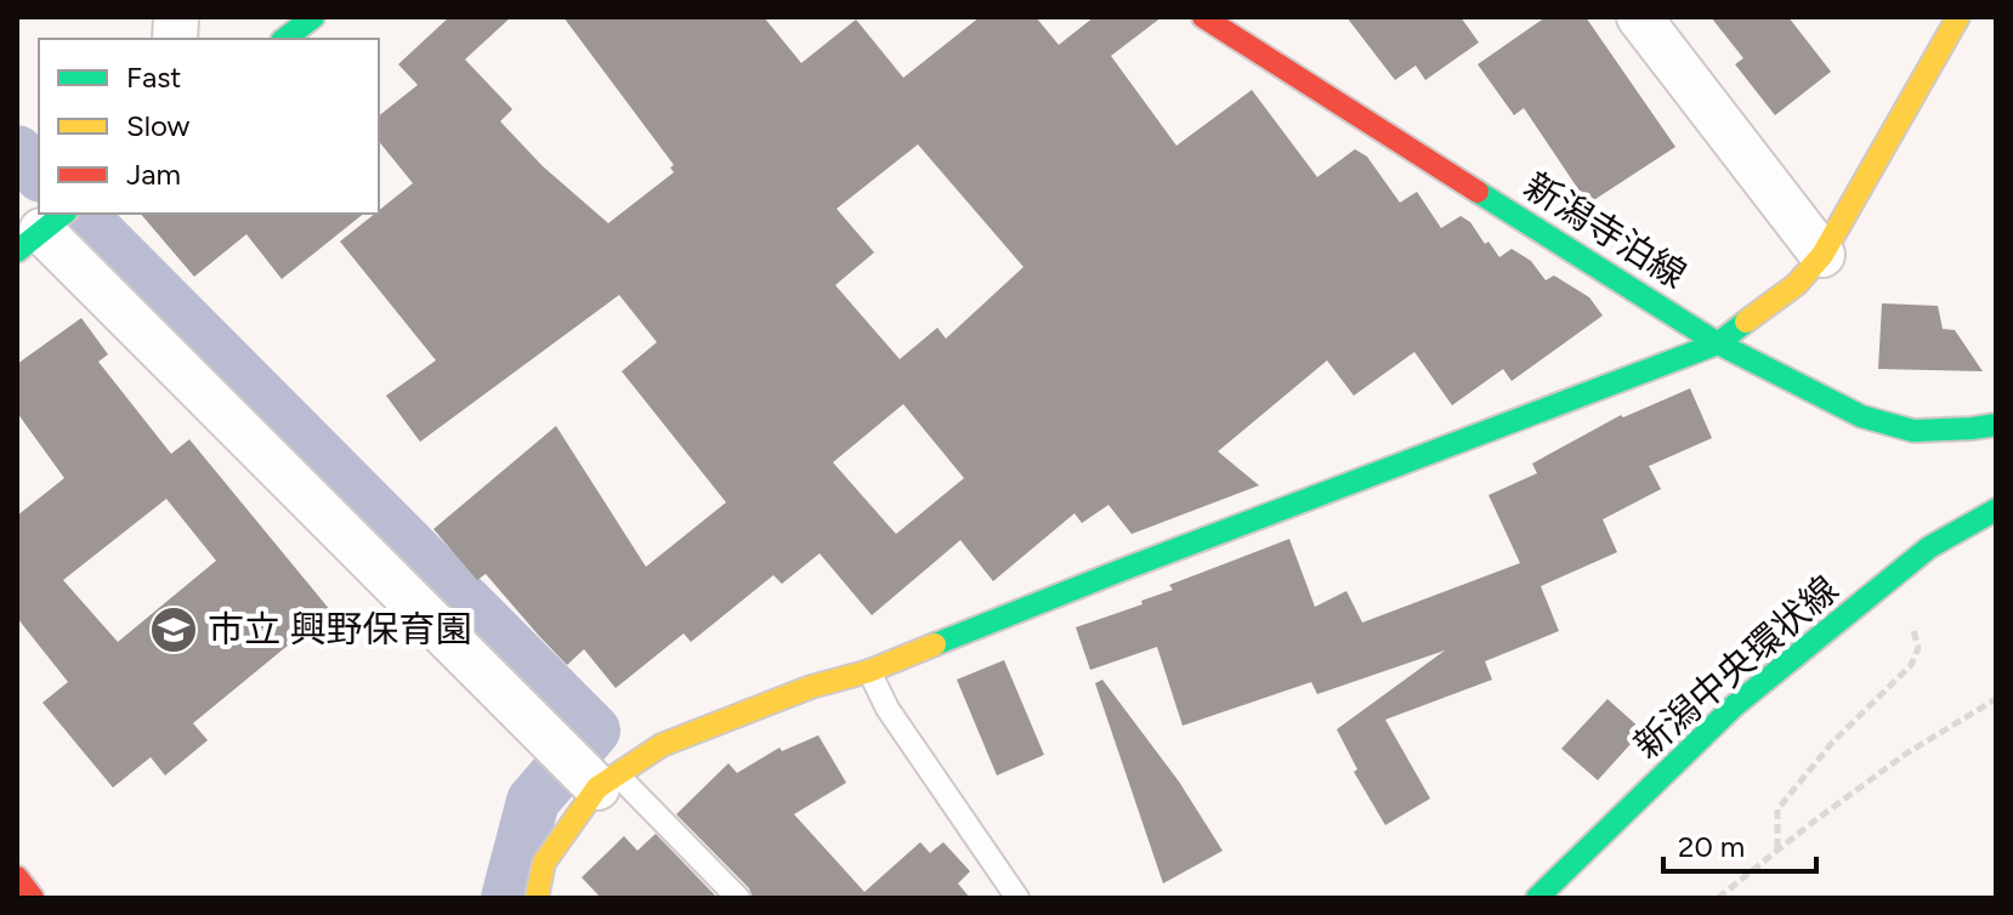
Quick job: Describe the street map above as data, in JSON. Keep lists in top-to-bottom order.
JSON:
{
  "streets": {
    "street": ["新潟寺泊線", "新潟中央環状線"]
  },
  "places": {
    "school or university": ["市立 興野保育園"]
  },
  "legend": ["Fast", "Slow", "Jam"],
  "scale_bar": "20 m"
}
